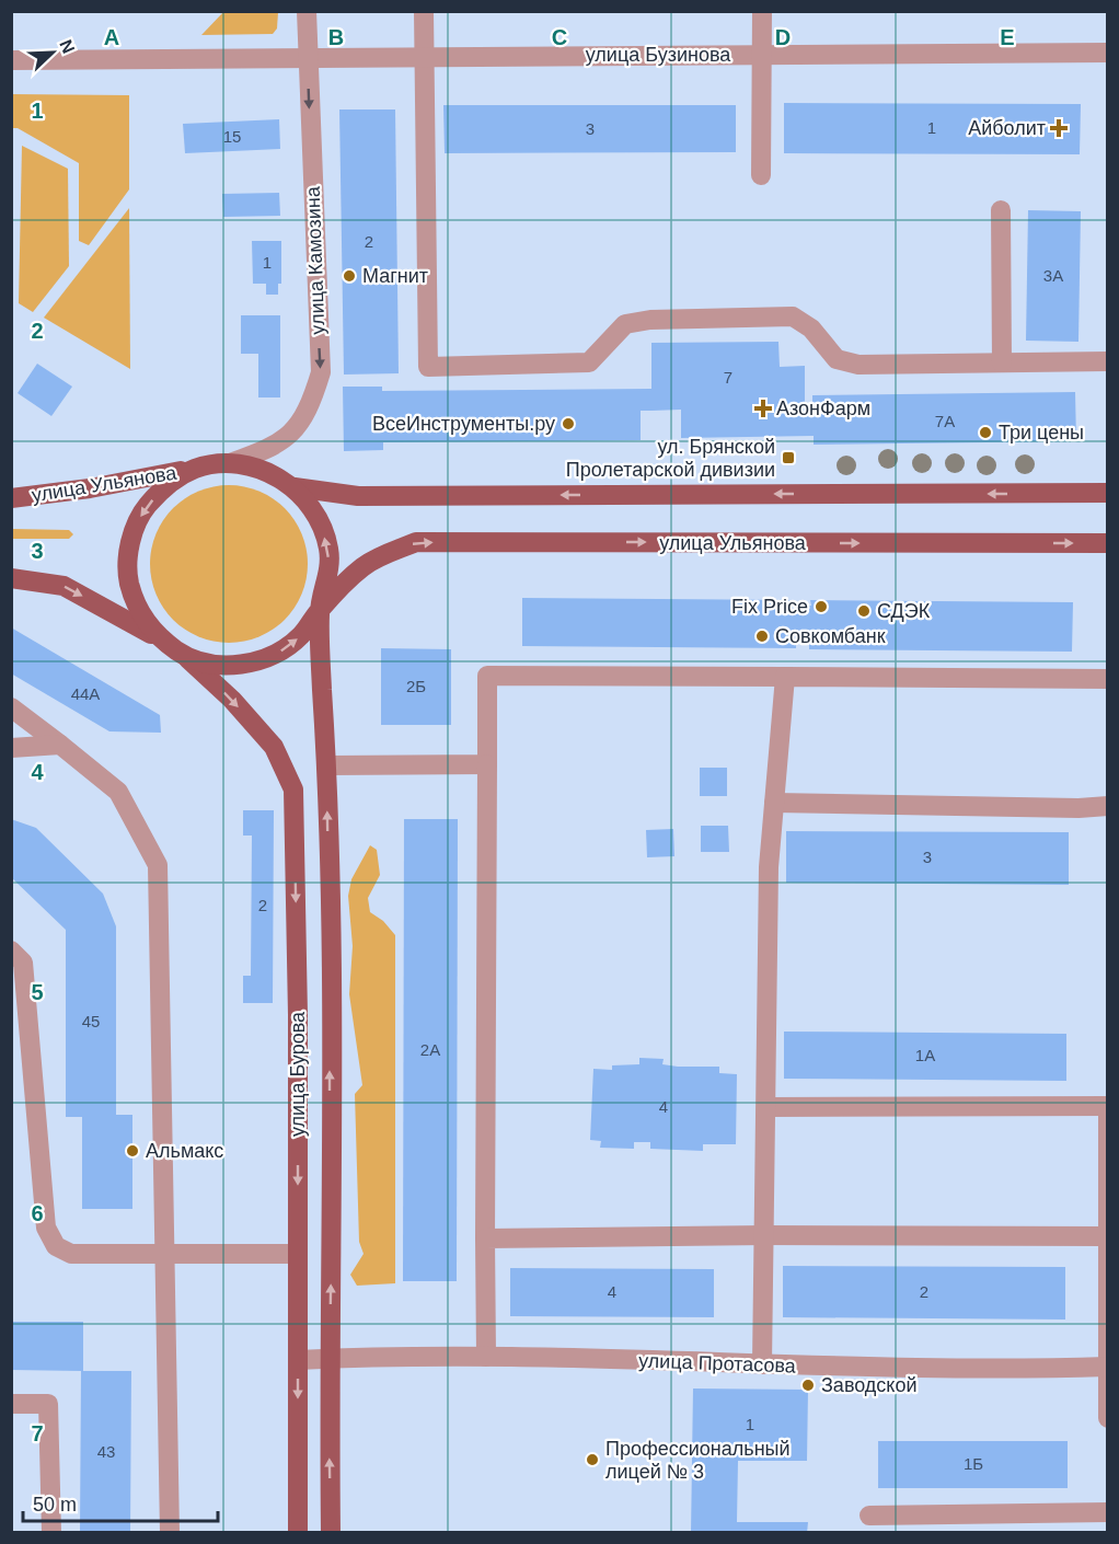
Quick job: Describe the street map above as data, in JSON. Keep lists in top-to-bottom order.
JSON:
{
  "streets": {
    "main road": ["улица Ульянова", "улица Бурова"],
    "street": ["улица Бузинова", "улица Камозина", "улица Протасова"]
  },
  "crossings": [
    ["улица Бузинова", "улица Камозина"],
    ["улица Камозина", "улица Ульянова"],
    ["улица Камозина", "улица Бурова"],
    ["улица Ульянова", "улица Бурова"],
    ["улица Бурова", "улица Протасова"]
  ],
  "one_way": ["улица Камозина"],
  "places": {
    "health": ["Айболит", "АзонФарм"],
    "other": [
      "Магнит",
      "ВсеИнструменты.ру",
      "Три цены",
      "Fix Price",
      "СДЭК",
      "Совкомбанк",
      "Альмакс",
      "Заводской",
      "Профессиональный лицей № 3"
    ],
    "transit": ["ул. Брянской Пролетарской дивизии"]
  },
  "house_numbers": [
    "1",
    "3",
    "15",
    "2",
    "1",
    "3А",
    "7",
    "7А",
    "2Б",
    "44А",
    "3",
    "2",
    "45",
    "2А",
    "1А",
    "4",
    "4",
    "2",
    "1",
    "43",
    "1Б"
  ],
  "scale_bar": "50 m",
  "north": "top right",
  "grid": {
    "columns": [
      "A",
      "B",
      "C",
      "D",
      "E"
    ],
    "rows": [
      "1",
      "2",
      "3",
      "4",
      "5",
      "6",
      "7"
    ]
  }
}
